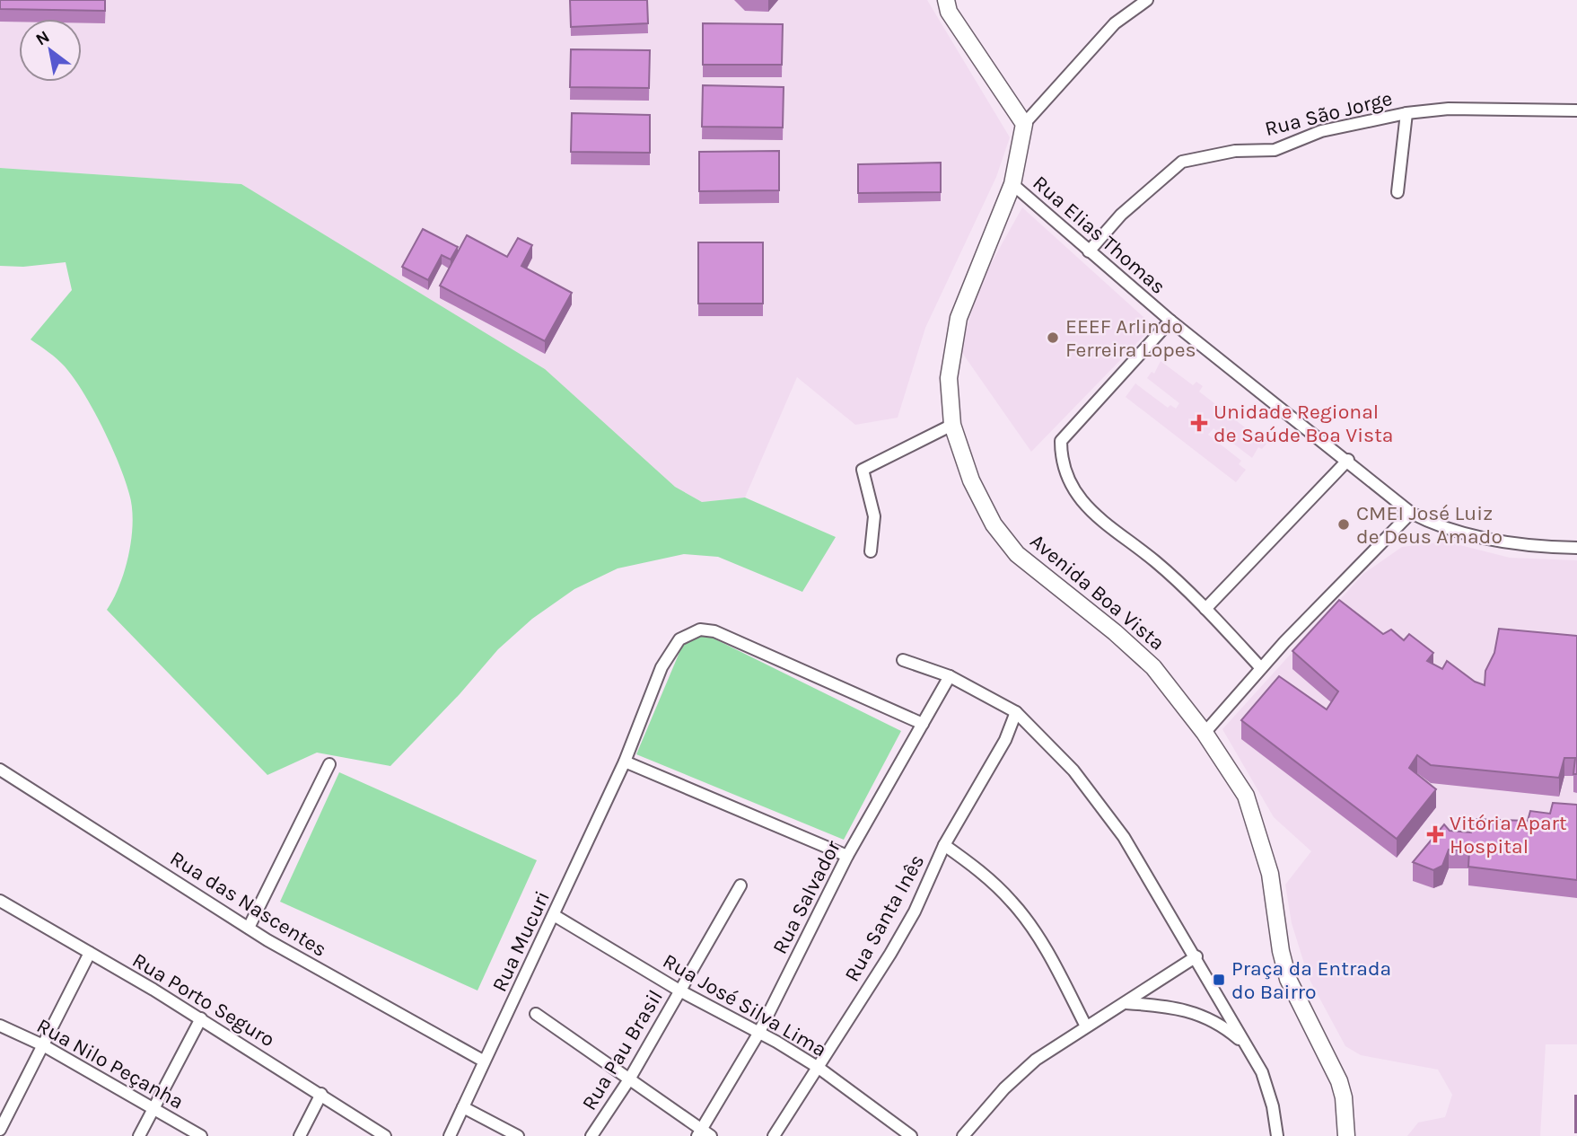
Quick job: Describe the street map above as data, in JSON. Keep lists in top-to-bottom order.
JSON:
{
  "streets": {
    "street": [
      "Rua São Jorge",
      "Rua Elias Thomas",
      "Avenida Boa Vista",
      "Rua Salvador",
      "Rua das Nascentes",
      "Rua Santa Inês",
      "Rua Mucuri",
      "Rua Porto Seguro",
      "Rua José Silva Lima",
      "Rua Pau Brasil",
      "Rua Nilo Peçanha"
    ]
  },
  "crossings": [
    ["Rua São Jorge", "Rua Elias Thomas"],
    ["Rua Elias Thomas", "Avenida Boa Vista"],
    ["Rua Salvador", "Rua Mucuri"],
    ["Rua Salvador", "Rua José Silva Lima"],
    ["Rua das Nascentes", "Rua Mucuri"],
    ["Rua Santa Inês", "Rua José Silva Lima"],
    ["Rua Mucuri", "Rua José Silva Lima"],
    ["Rua José Silva Lima", "Rua Pau Brasil"]
  ],
  "places": {
    "other": ["EEEF Arlindo Ferreira Lopes", "CMEI José Luiz de Deus Amado"],
    "health": ["Unidade Regional de Saúde Boa Vista", "Vitória Apart Hospital"],
    "transit": ["Praça da Entrada do Bairro"]
  },
  "north": "top left"
}
